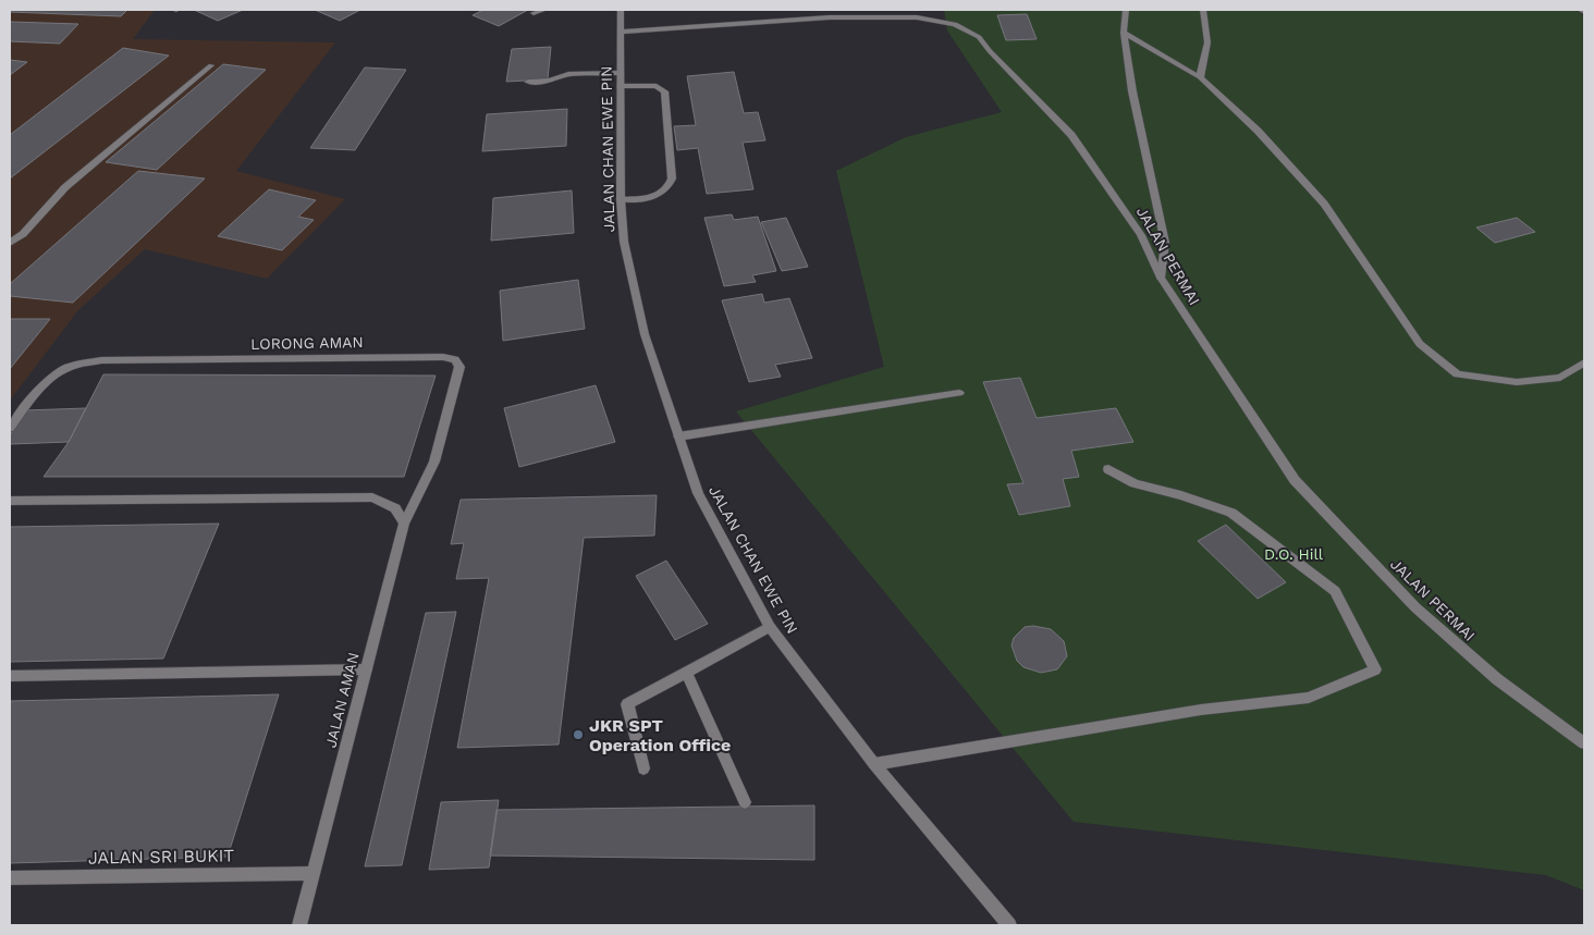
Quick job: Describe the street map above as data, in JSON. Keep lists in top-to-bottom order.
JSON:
{
  "streets": {
    "street": [
      "JALAN CHAN EWE PIN",
      "JALAN PERMAI",
      "LORONG AMAN",
      "JALAN AMAN",
      "JALAN SRI BUKIT"
    ]
  },
  "crossings": [
    ["JALAN CHAN EWE PIN", "JALAN PERMAI"],
    ["LORONG AMAN", "JALAN AMAN"],
    ["JALAN AMAN", "JALAN SRI BUKIT"]
  ],
  "parks": ["D.O. Hill"],
  "places": ["JKR SPT Operation Office"]
}
